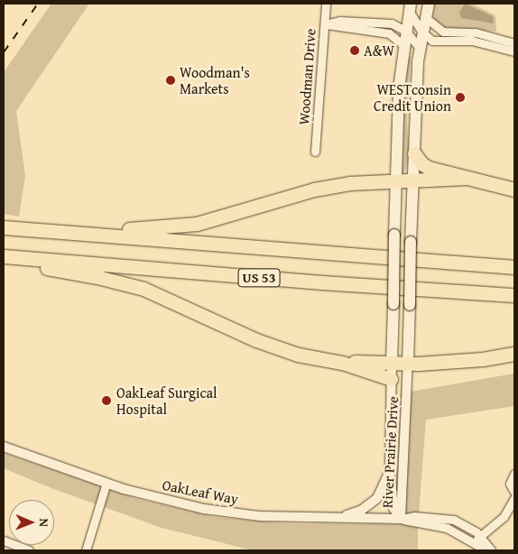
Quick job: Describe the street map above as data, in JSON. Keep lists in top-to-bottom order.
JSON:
{
  "streets": {
    "highway": ["US 53"],
    "main road": ["River Prairie Drive"],
    "street": ["Woodman Drive", "OakLeaf Way"]
  },
  "crossings": [
    ["River Prairie Drive", "OakLeaf Way"]
  ],
  "places": [
    "A&W",
    "Woodman's Markets",
    "WESTconsin Credit Union",
    "OakLeaf Surgical Hospital"
  ],
  "north": "right"
}
